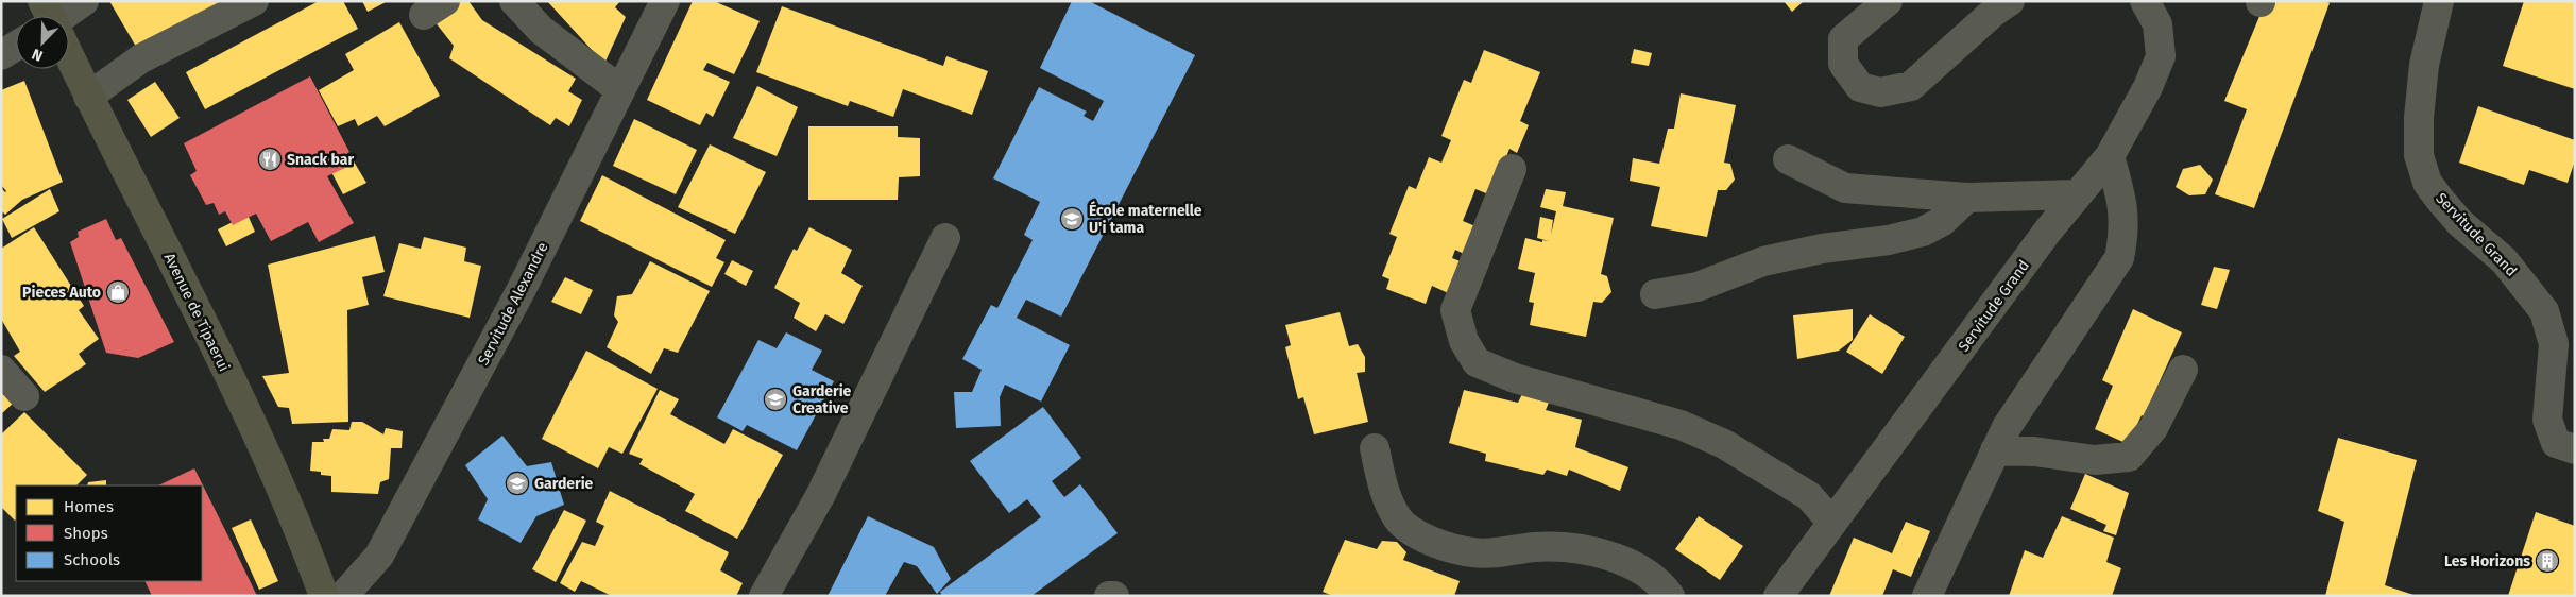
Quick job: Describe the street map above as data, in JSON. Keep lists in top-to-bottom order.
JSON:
{
  "streets": {
    "main road": ["Avenue de Tipaerui"],
    "street": ["Servitude Grand", "Servitude Alexandre"]
  },
  "places": {
    "restaurant": ["Snack bar"],
    "school or university": ["École maternelle U'i tama", "Garderie Creative", "Garderie"],
    "shop": ["Pieces Auto"],
    "building": ["Les Horizons"]
  },
  "legend": ["Homes", "Shops", "Schools"],
  "north": "bottom left"
}
